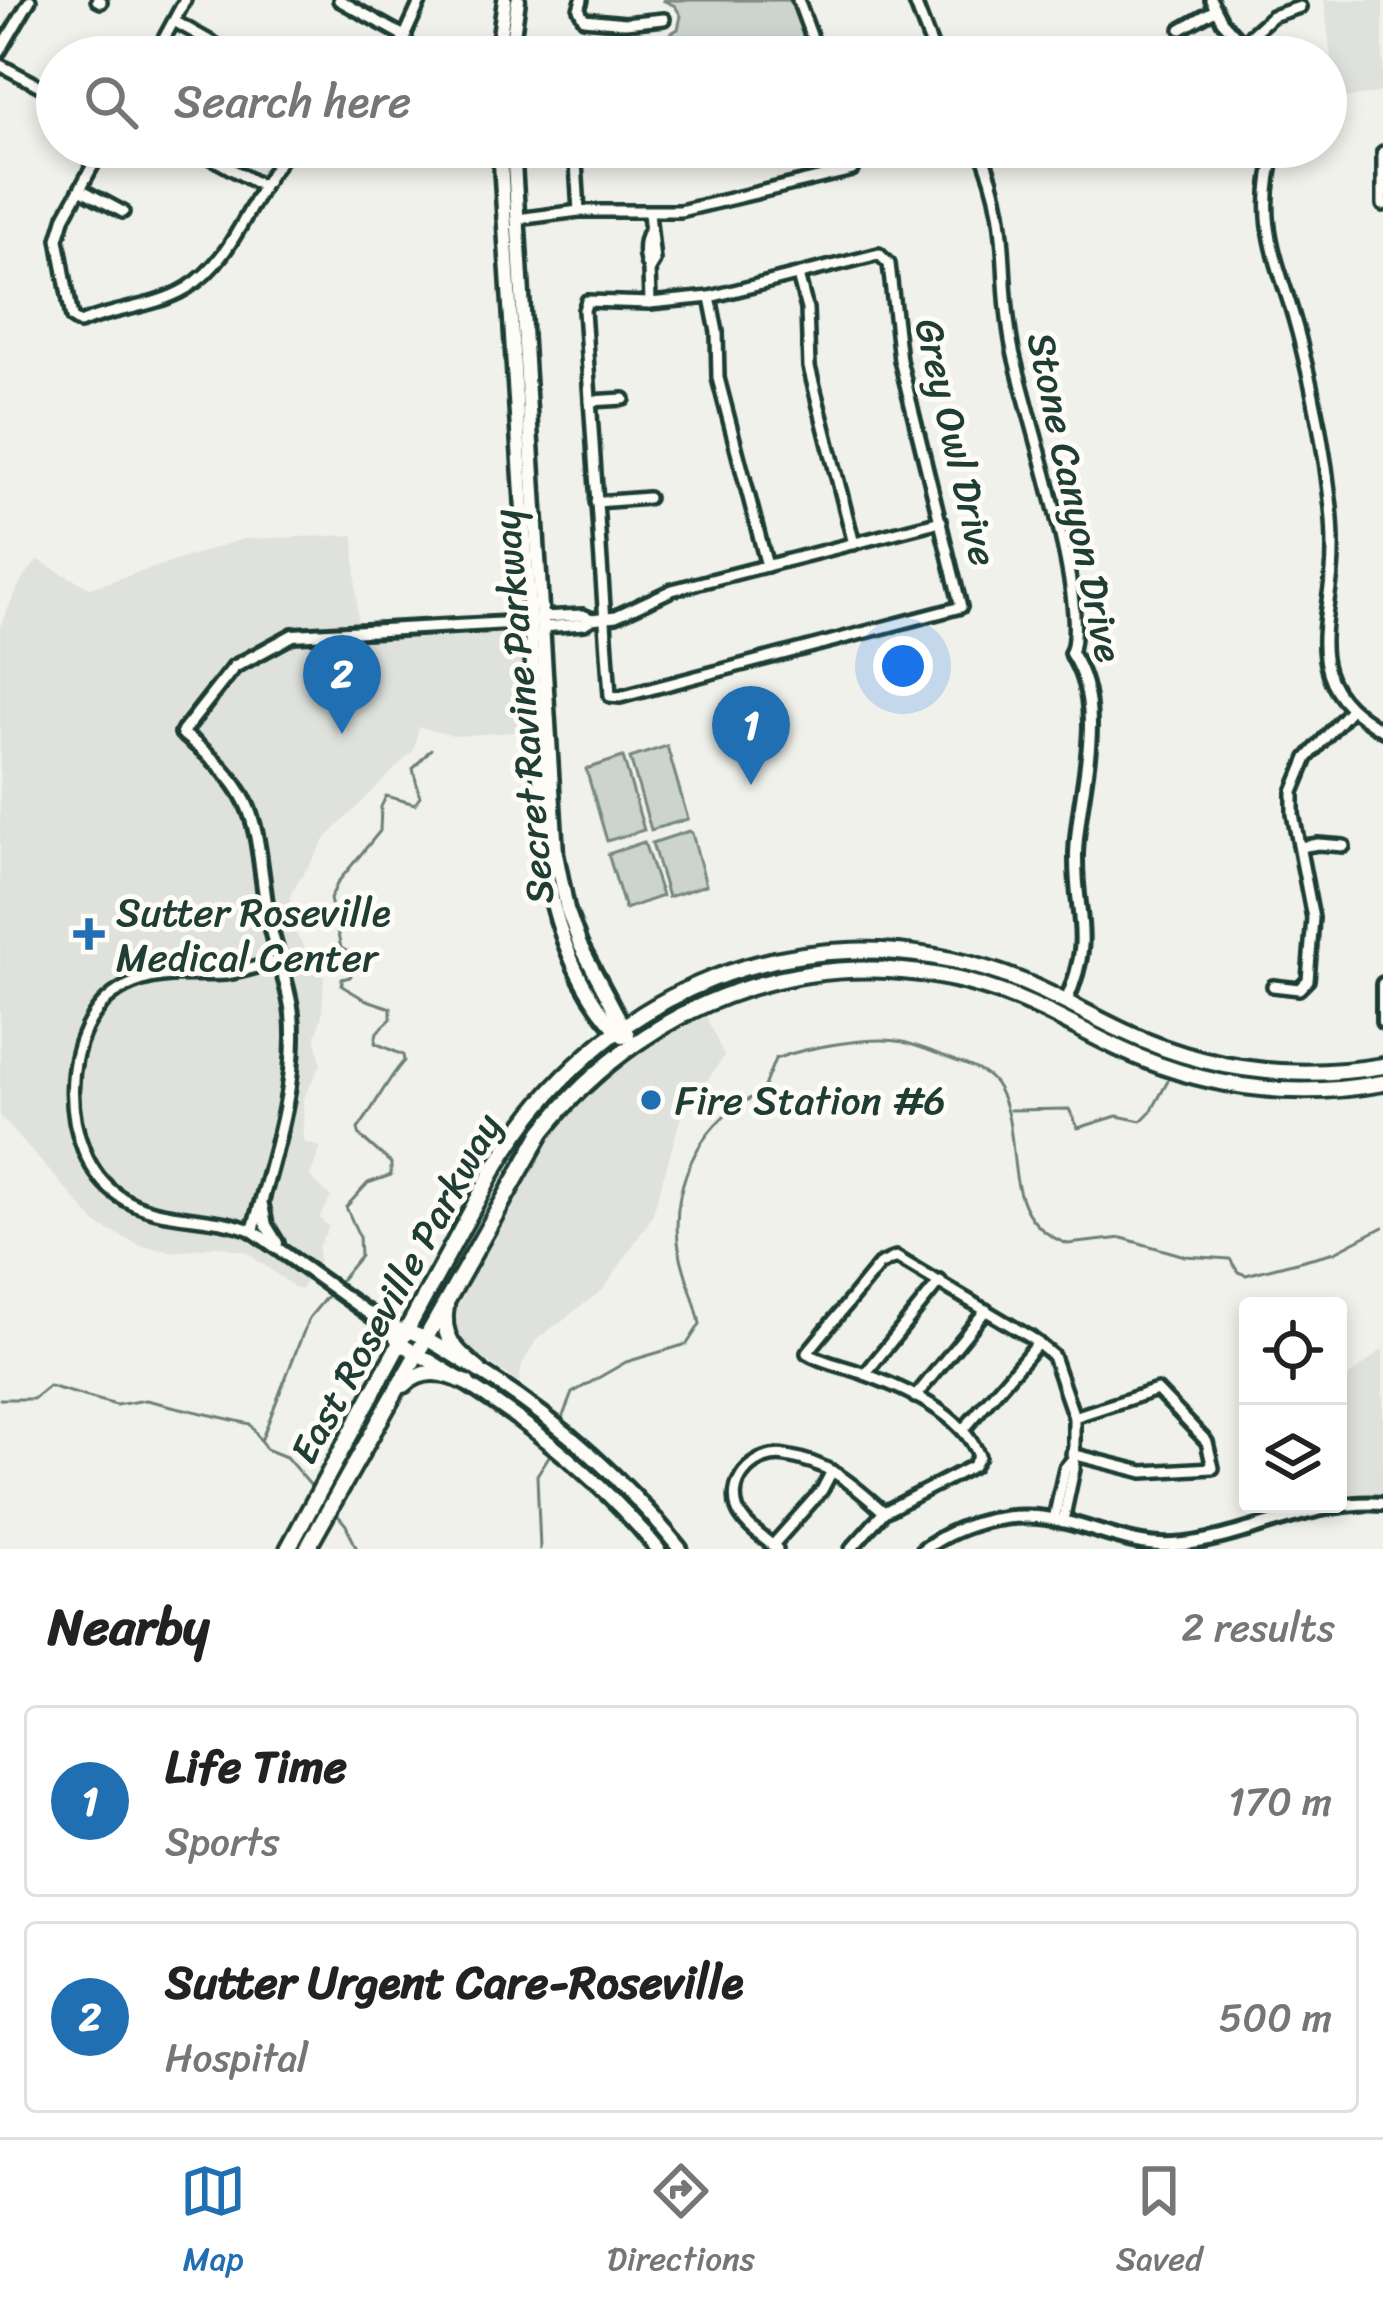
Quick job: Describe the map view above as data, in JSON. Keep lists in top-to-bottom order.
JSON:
{
  "streets": {
    "main road": ["Secret Ravine Parkway", "East Roseville Parkway"],
    "street": ["Grey Owl Drive", "Stone Canyon Drive"]
  },
  "crossings": [
    ["Stone Canyon Drive", "East Roseville Parkway"],
    ["Secret Ravine Parkway", "East Roseville Parkway"]
  ],
  "places": {
    "health": ["Sutter Roseville Medical Center"],
    "other": ["Fire Station #6"]
  },
  "page": {
    "search": "Search here",
    "pins": ["2", "1"],
    "heading": ["Nearby", "2 results"],
    "list": [
      {
        "mark": "1",
        "name": "Life Time",
        "note": "Sports",
        "value": "170 m"
      },
      {
        "mark": "2",
        "name": "Sutter Urgent Care-Roseville",
        "note": "Hospital",
        "value": "500 m"
      }
    ],
    "nav": ["Map", "Directions", "Saved"]
  }
}
